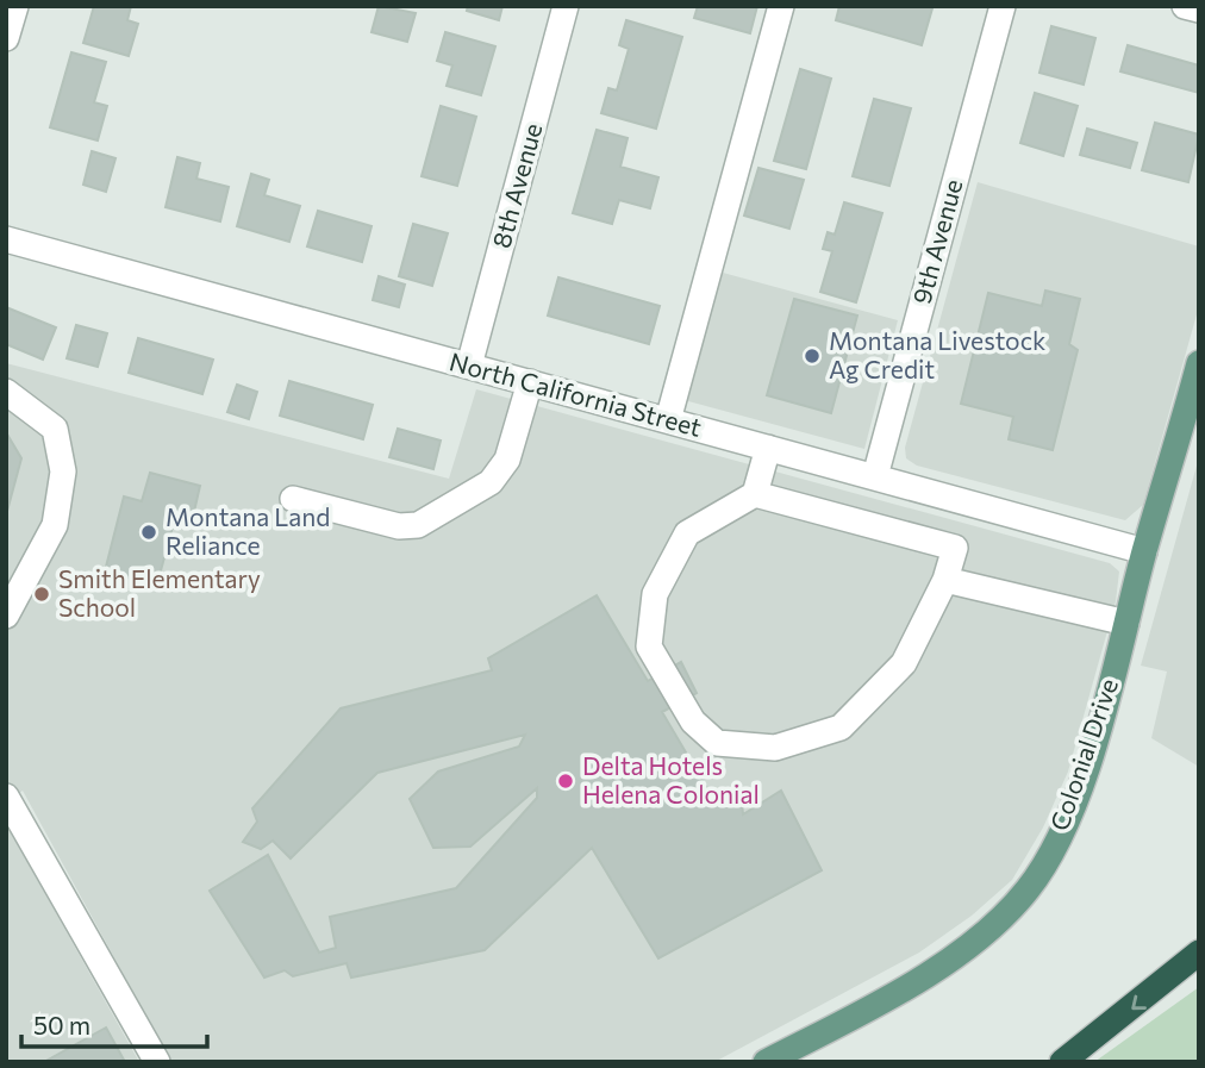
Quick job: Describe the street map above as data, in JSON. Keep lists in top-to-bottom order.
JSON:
{
  "streets": {
    "main road": ["Colonial Drive"],
    "street": ["8th Avenue", "9th Avenue", "North California Street"]
  },
  "crossings": [
    ["8th Avenue", "North California Street"],
    ["9th Avenue", "North California Street"],
    ["North California Street", "Colonial Drive"]
  ],
  "places": [
    "Montana Livestock Ag Credit",
    "Montana Land Reliance",
    "Smith Elementary School",
    "Delta Hotels Helena Colonial"
  ],
  "scale_bar": "50 m"
}
